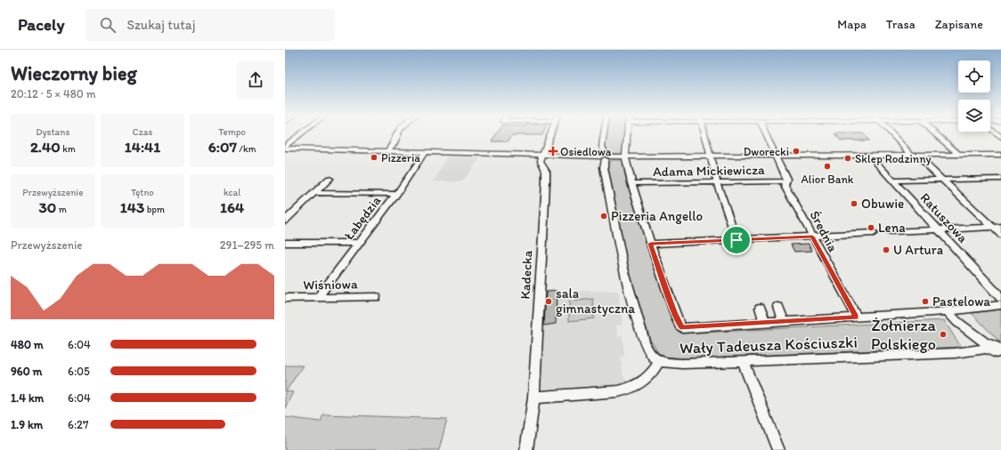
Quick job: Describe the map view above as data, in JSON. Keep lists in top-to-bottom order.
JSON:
{
  "streets": {
    "street": [
      "Adama Mickiewicza",
      "Łabędzia",
      "Ratuszowa",
      "Średnia",
      "Kadecka",
      "Wiśniowa",
      "Wały Tadeusza Kościuszki"
    ]
  },
  "crossings": [
    ["Adama Mickiewicza", "Średnia"],
    ["Łabędzia", "Wiśniowa"],
    ["Średnia", "Wały Tadeusza Kościuszki"]
  ],
  "places": {
    "health": ["Osiedlowa"],
    "other": [
      "Dworecki",
      "Pizzeria",
      "Sklep Rodzinny",
      "Alior Bank",
      "Obuwie",
      "Pizzeria Angello",
      "Lena",
      "U Artura",
      "sala gimnastyczna",
      "Pastelowa",
      "Żołnierza Polskiego"
    ]
  },
  "page": {
    "header": "Pacely",
    "search": "Szukaj tutaj",
    "nav": ["Mapa", "Trasa", "Zapisane"],
    "heading": ["Wieczorny bieg", "20:12 · 5 × 480 m"],
    "stats": [
      ["Dystans", "2.40 km"],
      ["Czas", "14:41"],
      ["Tempo", "6:07 /km"],
      ["Przewyższenie", "30 m"],
      ["Tętno", "143 bpm"],
      ["kcal", "164"]
    ],
    "chart": ["Przewyższenie", "291–295 m"],
    "list": [
      {
        "name": "480 m",
        "note": "6:04"
      },
      {
        "name": "960 m",
        "note": "6:05"
      },
      {
        "name": "1.4 km",
        "note": "6:04"
      },
      {
        "name": "1.9 km",
        "note": "6:27"
      }
    ]
  }
}
